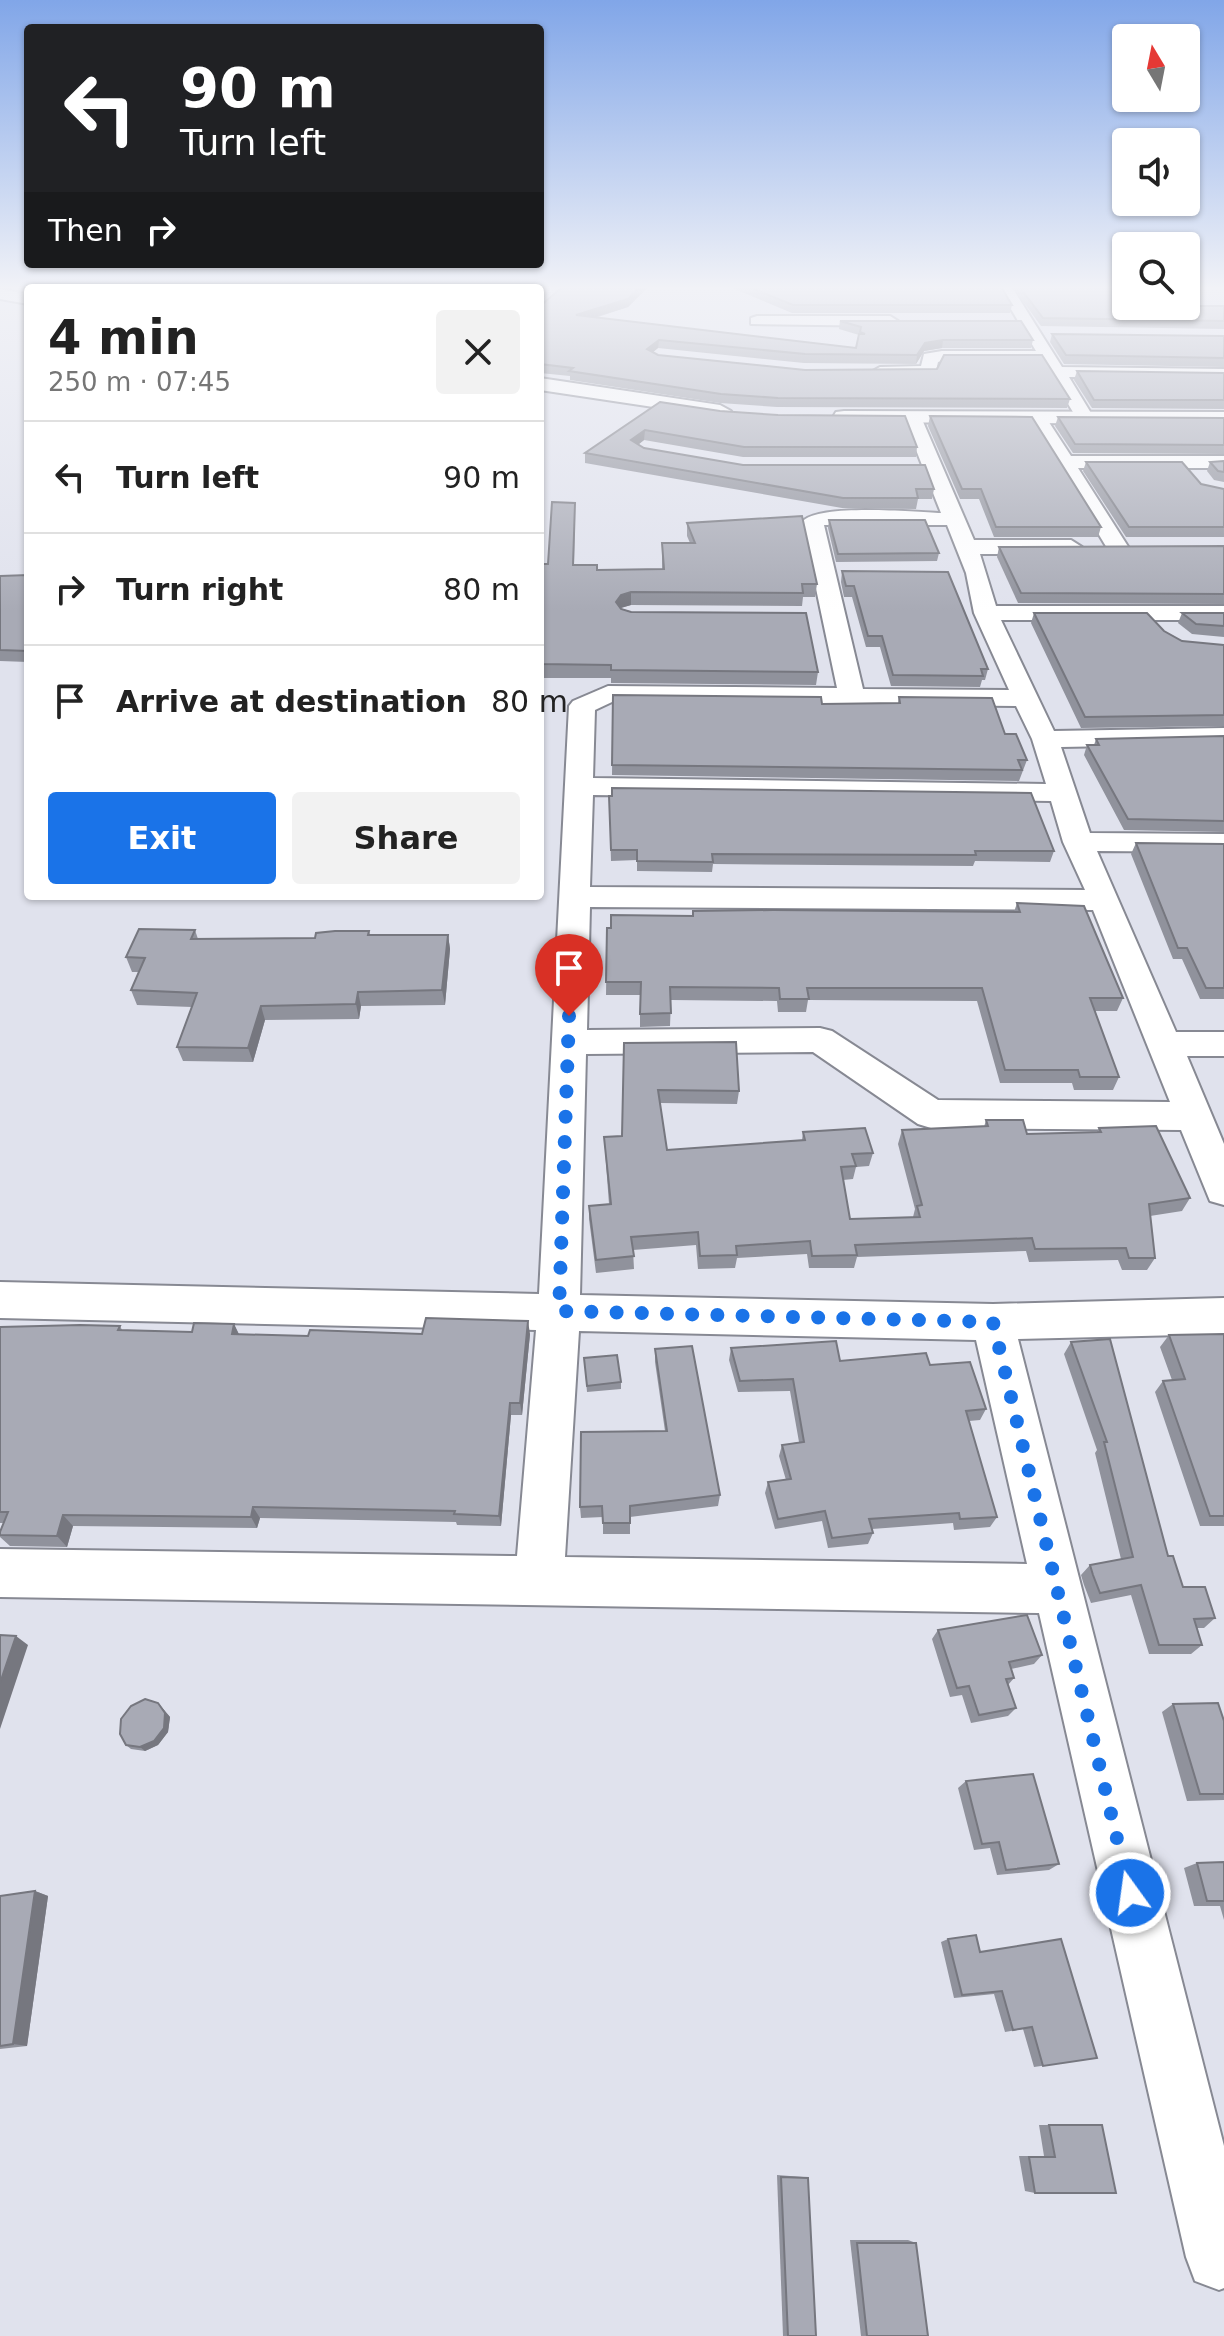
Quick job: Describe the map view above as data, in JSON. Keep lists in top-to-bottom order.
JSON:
{
  "north": "top",
  "page": {
    "turn": ["90 m", "Turn left"],
    "then": "Then",
    "heading": ["4 min", "250 m · 07:45"],
    "list": [
      {
        "name": "Turn left",
        "value": "90 m"
      },
      {
        "name": "Turn right",
        "value": "80 m"
      },
      {
        "name": "Arrive at destination",
        "value": "80 m"
      }
    ],
    "buttons": ["Exit", "Share"]
  }
}
